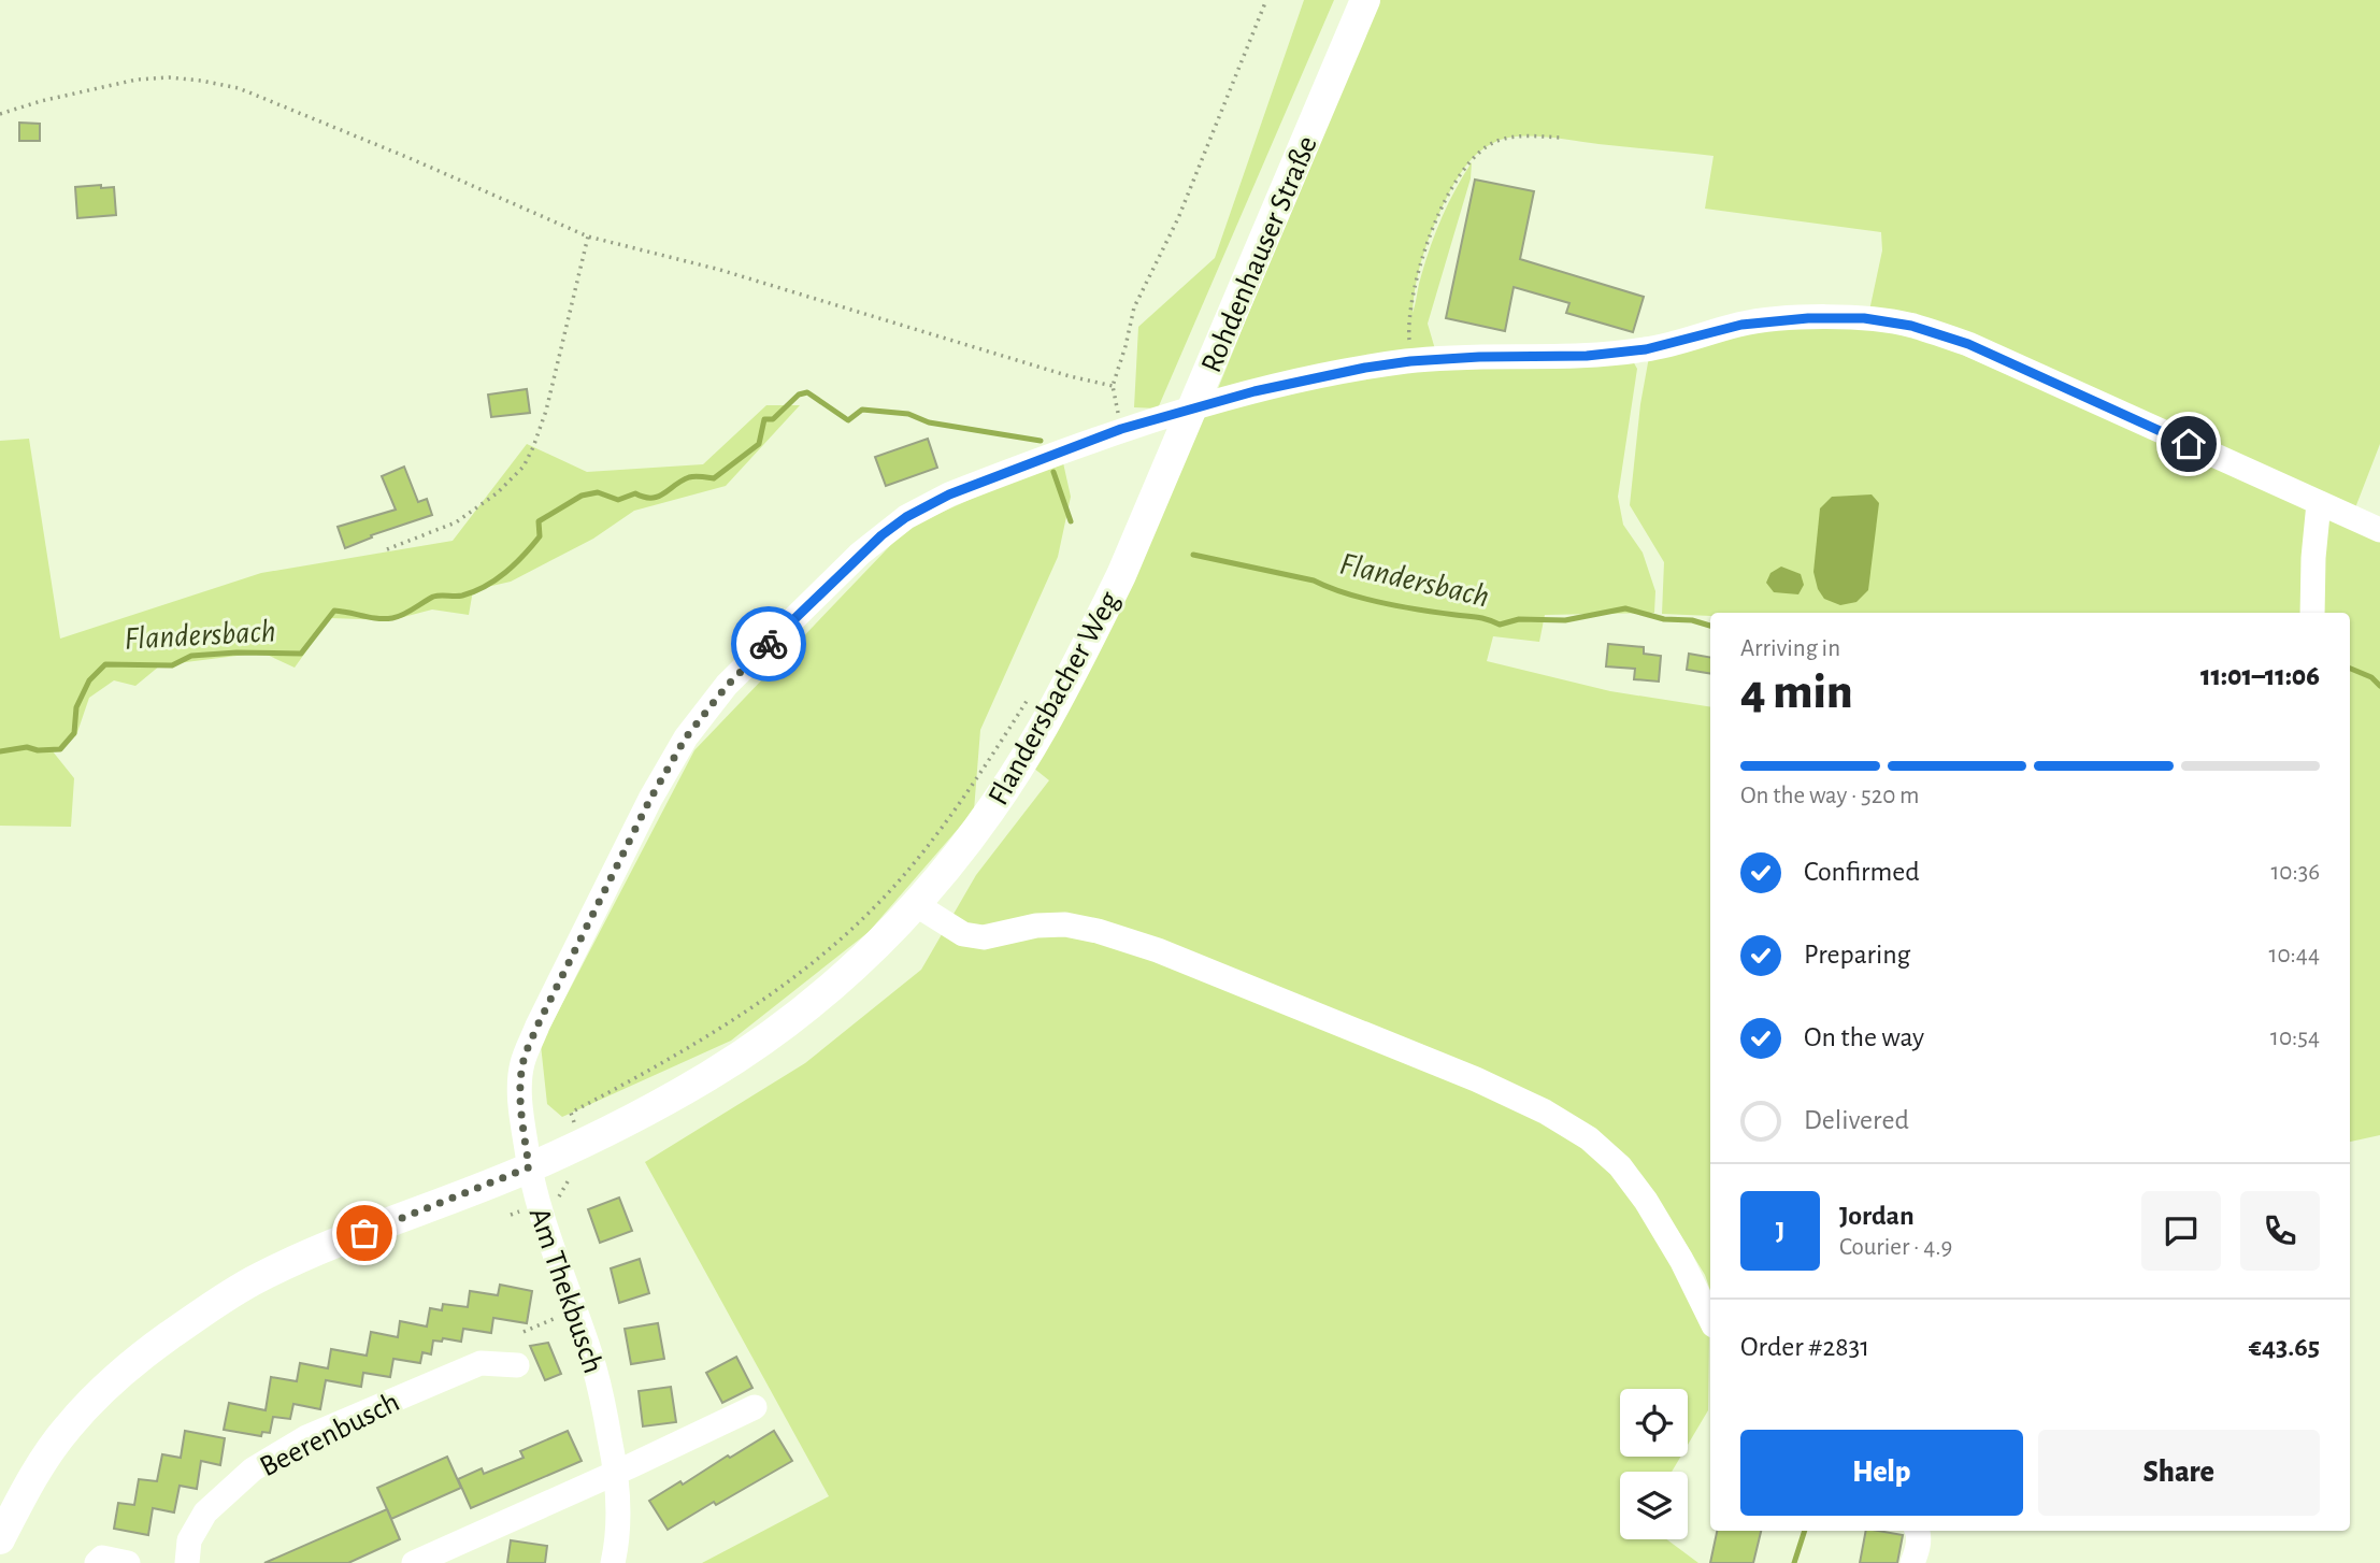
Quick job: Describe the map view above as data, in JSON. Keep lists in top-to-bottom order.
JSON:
{
  "streets": {
    "main road": ["Rohdenhauser Straße", "Flandersbacher Weg"],
    "street": ["Am Thekbusch", "Beerenbusch"]
  },
  "crossings": [
    ["Rohdenhauser Straße", "Flandersbacher Weg"],
    ["Flandersbacher Weg", "Am Thekbusch"]
  ],
  "water": ["Flandersbach"],
  "page": {
    "heading": ["4 min", "Arriving in", "11:01–11:06"],
    "panel": [
      "Jordan",
      "Courier · 4.9",
      "Order #2831",
      "€43.65"
    ],
    "bar": "On the way · 520 m",
    "list": [
      ["Confirmed", "10:36"],
      ["Preparing", "10:44"],
      ["On the way", "10:54"],
      "Delivered"
    ],
    "round": "J",
    "buttons": ["Help", "Share"]
  }
}
